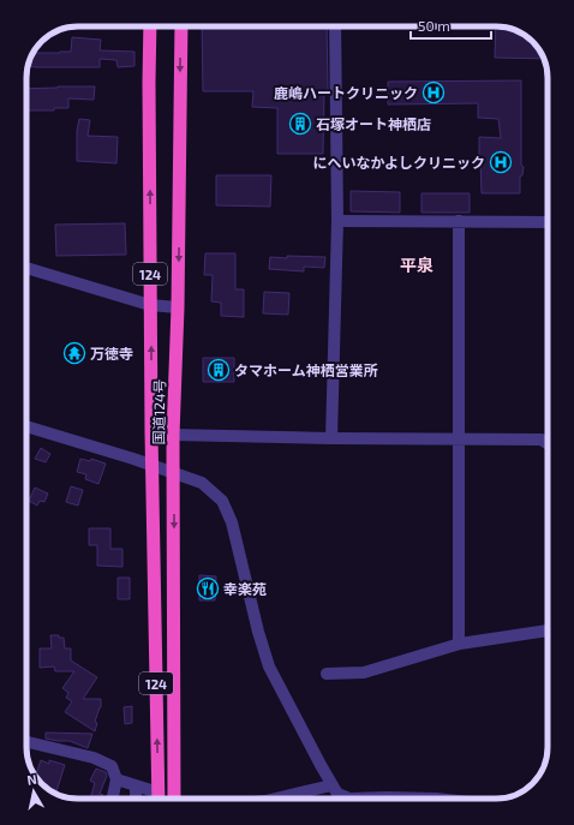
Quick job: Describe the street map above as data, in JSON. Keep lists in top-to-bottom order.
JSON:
{
  "streets": {
    "highway": ["124", "国道124号"]
  },
  "districts": ["平泉"],
  "places": {
    "hospital": ["鹿嶋ハートクリニック", "にへいなかよしクリニック"],
    "building": ["石塚オート神栖店", "タマホーム神栖営業所"],
    "temple": ["万徳寺"],
    "restaurant": ["幸楽苑"]
  },
  "scale_bar": "50 m",
  "north": "top"
}
